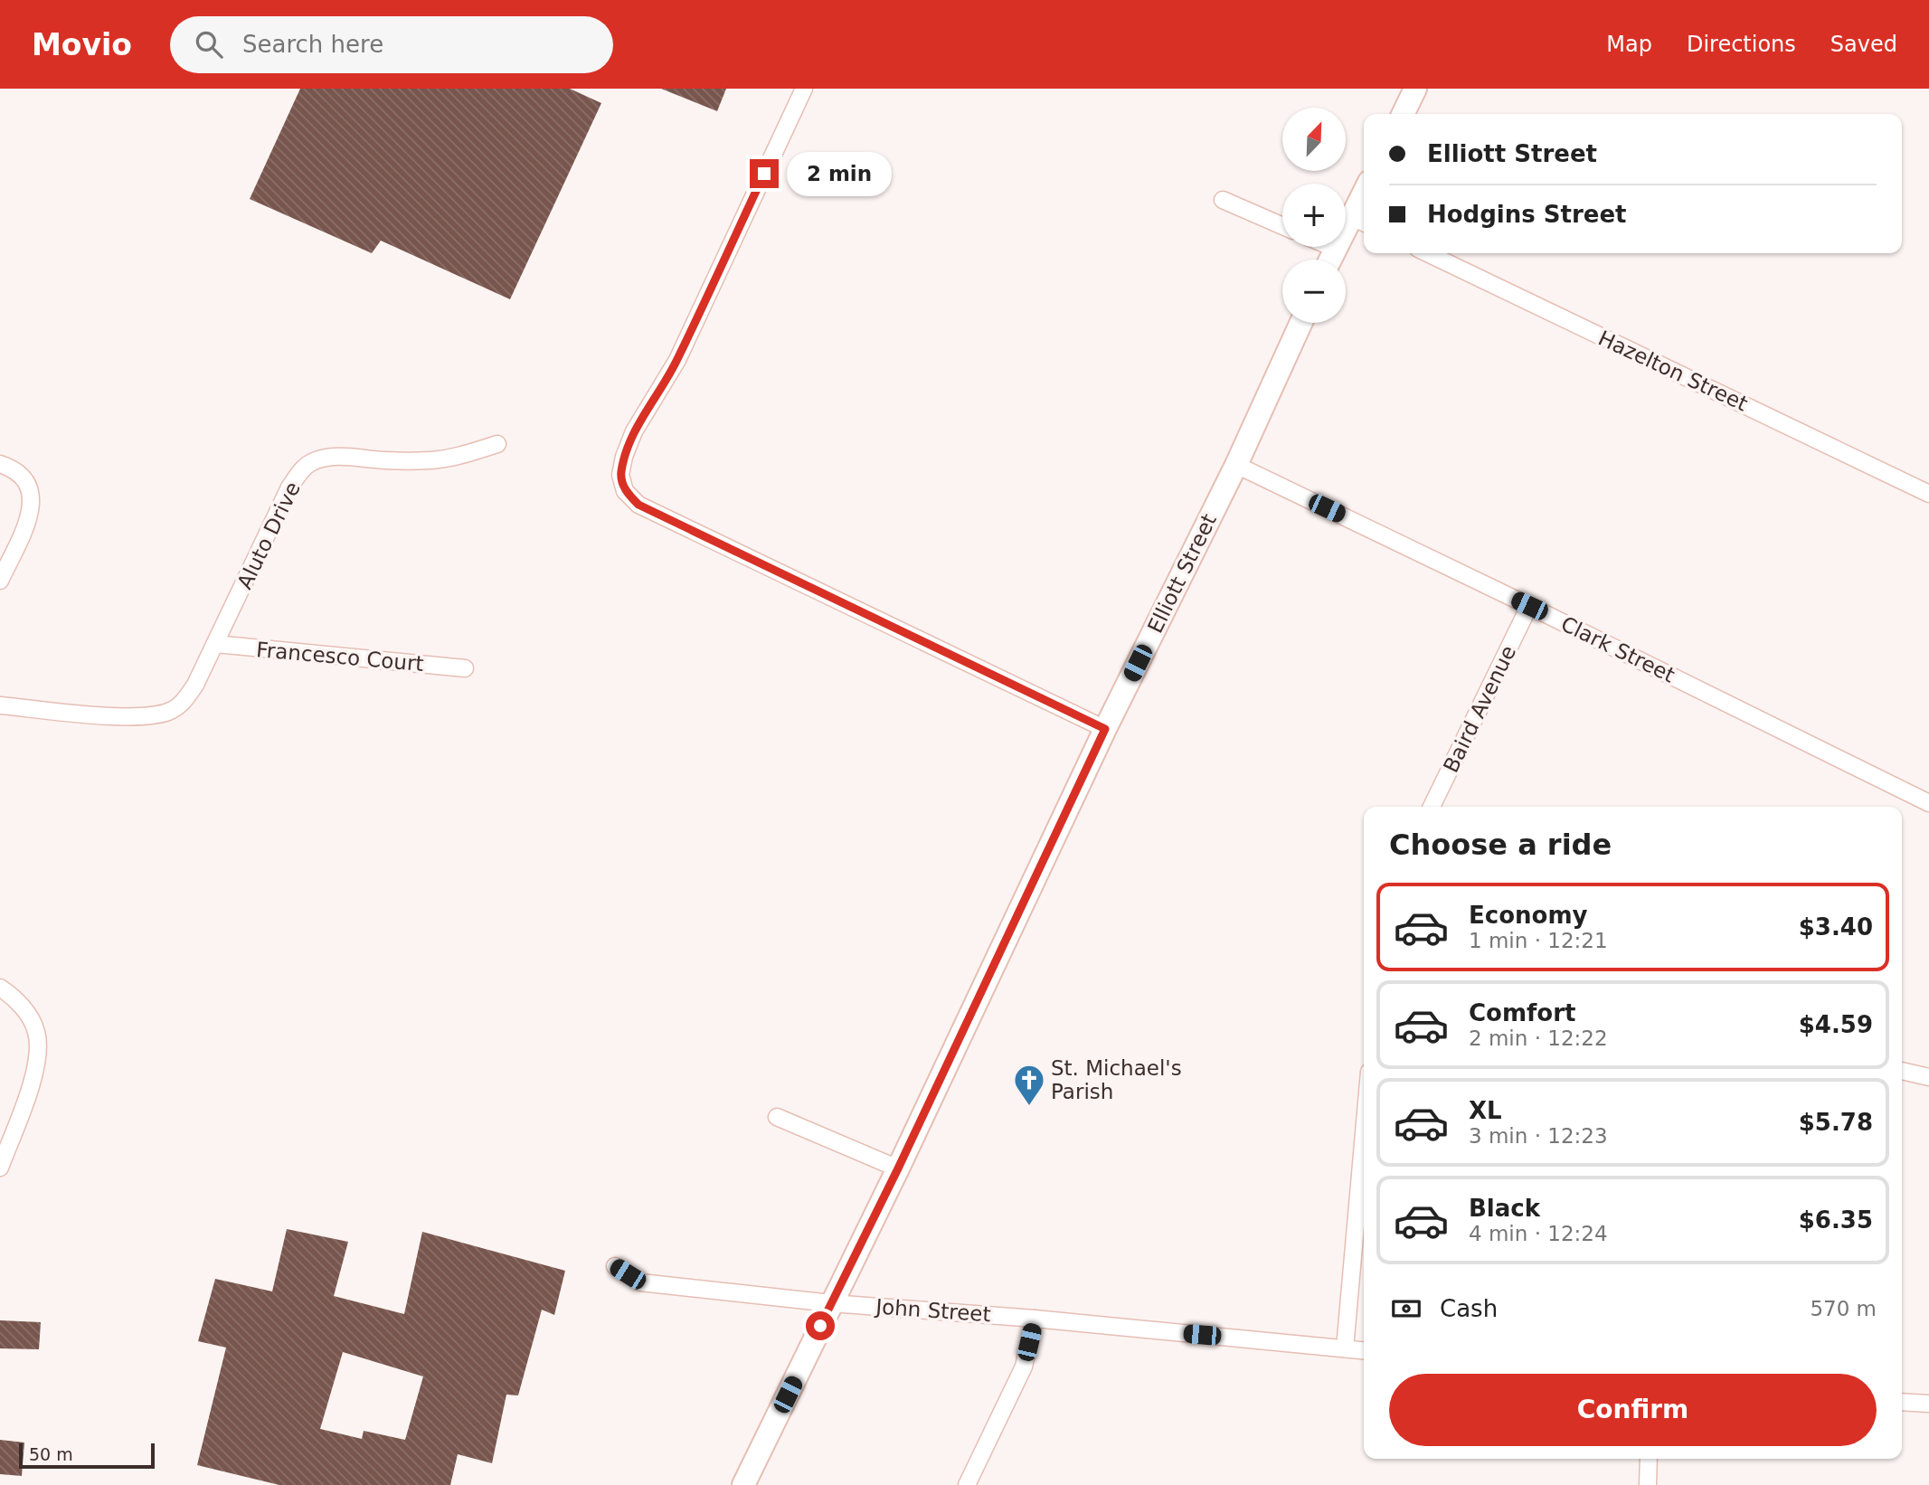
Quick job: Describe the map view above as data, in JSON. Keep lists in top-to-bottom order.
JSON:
{
  "streets": {
    "street": [
      "Hazelton Street",
      "Aluto Drive",
      "Elliott Street",
      "Clark Street",
      "Francesco Court",
      "Baird Avenue",
      "John Street"
    ]
  },
  "crossings": [
    ["Aluto Drive", "Francesco Court"],
    ["Elliott Street", "Clark Street"],
    ["Elliott Street", "John Street"],
    ["Clark Street", "Baird Avenue"]
  ],
  "places": {
    "church": ["St. Michael's Parish"]
  },
  "scale_bar": "50 m",
  "north": "top right",
  "page": {
    "header": "Movio",
    "search": "Search here",
    "nav": ["Map", "Directions", "Saved"],
    "map_buttons": ["+", "−"],
    "banner": ["Elliott Street", "Hodgins Street"],
    "bubble": "2 min",
    "heading": "Choose a ride",
    "list": [
      {
        "name": "Economy",
        "note": "1 min · 12:21",
        "value": "$3.40"
      },
      {
        "name": "Comfort",
        "note": "2 min · 12:22",
        "value": "$4.59"
      },
      {
        "name": "XL",
        "note": "3 min · 12:23",
        "value": "$5.78"
      },
      {
        "name": "Black",
        "note": "4 min · 12:24",
        "value": "$6.35"
      }
    ],
    "pay": ["Cash", "570 m"],
    "buttons": "Confirm",
    "scale": "50 m"
  }
}
